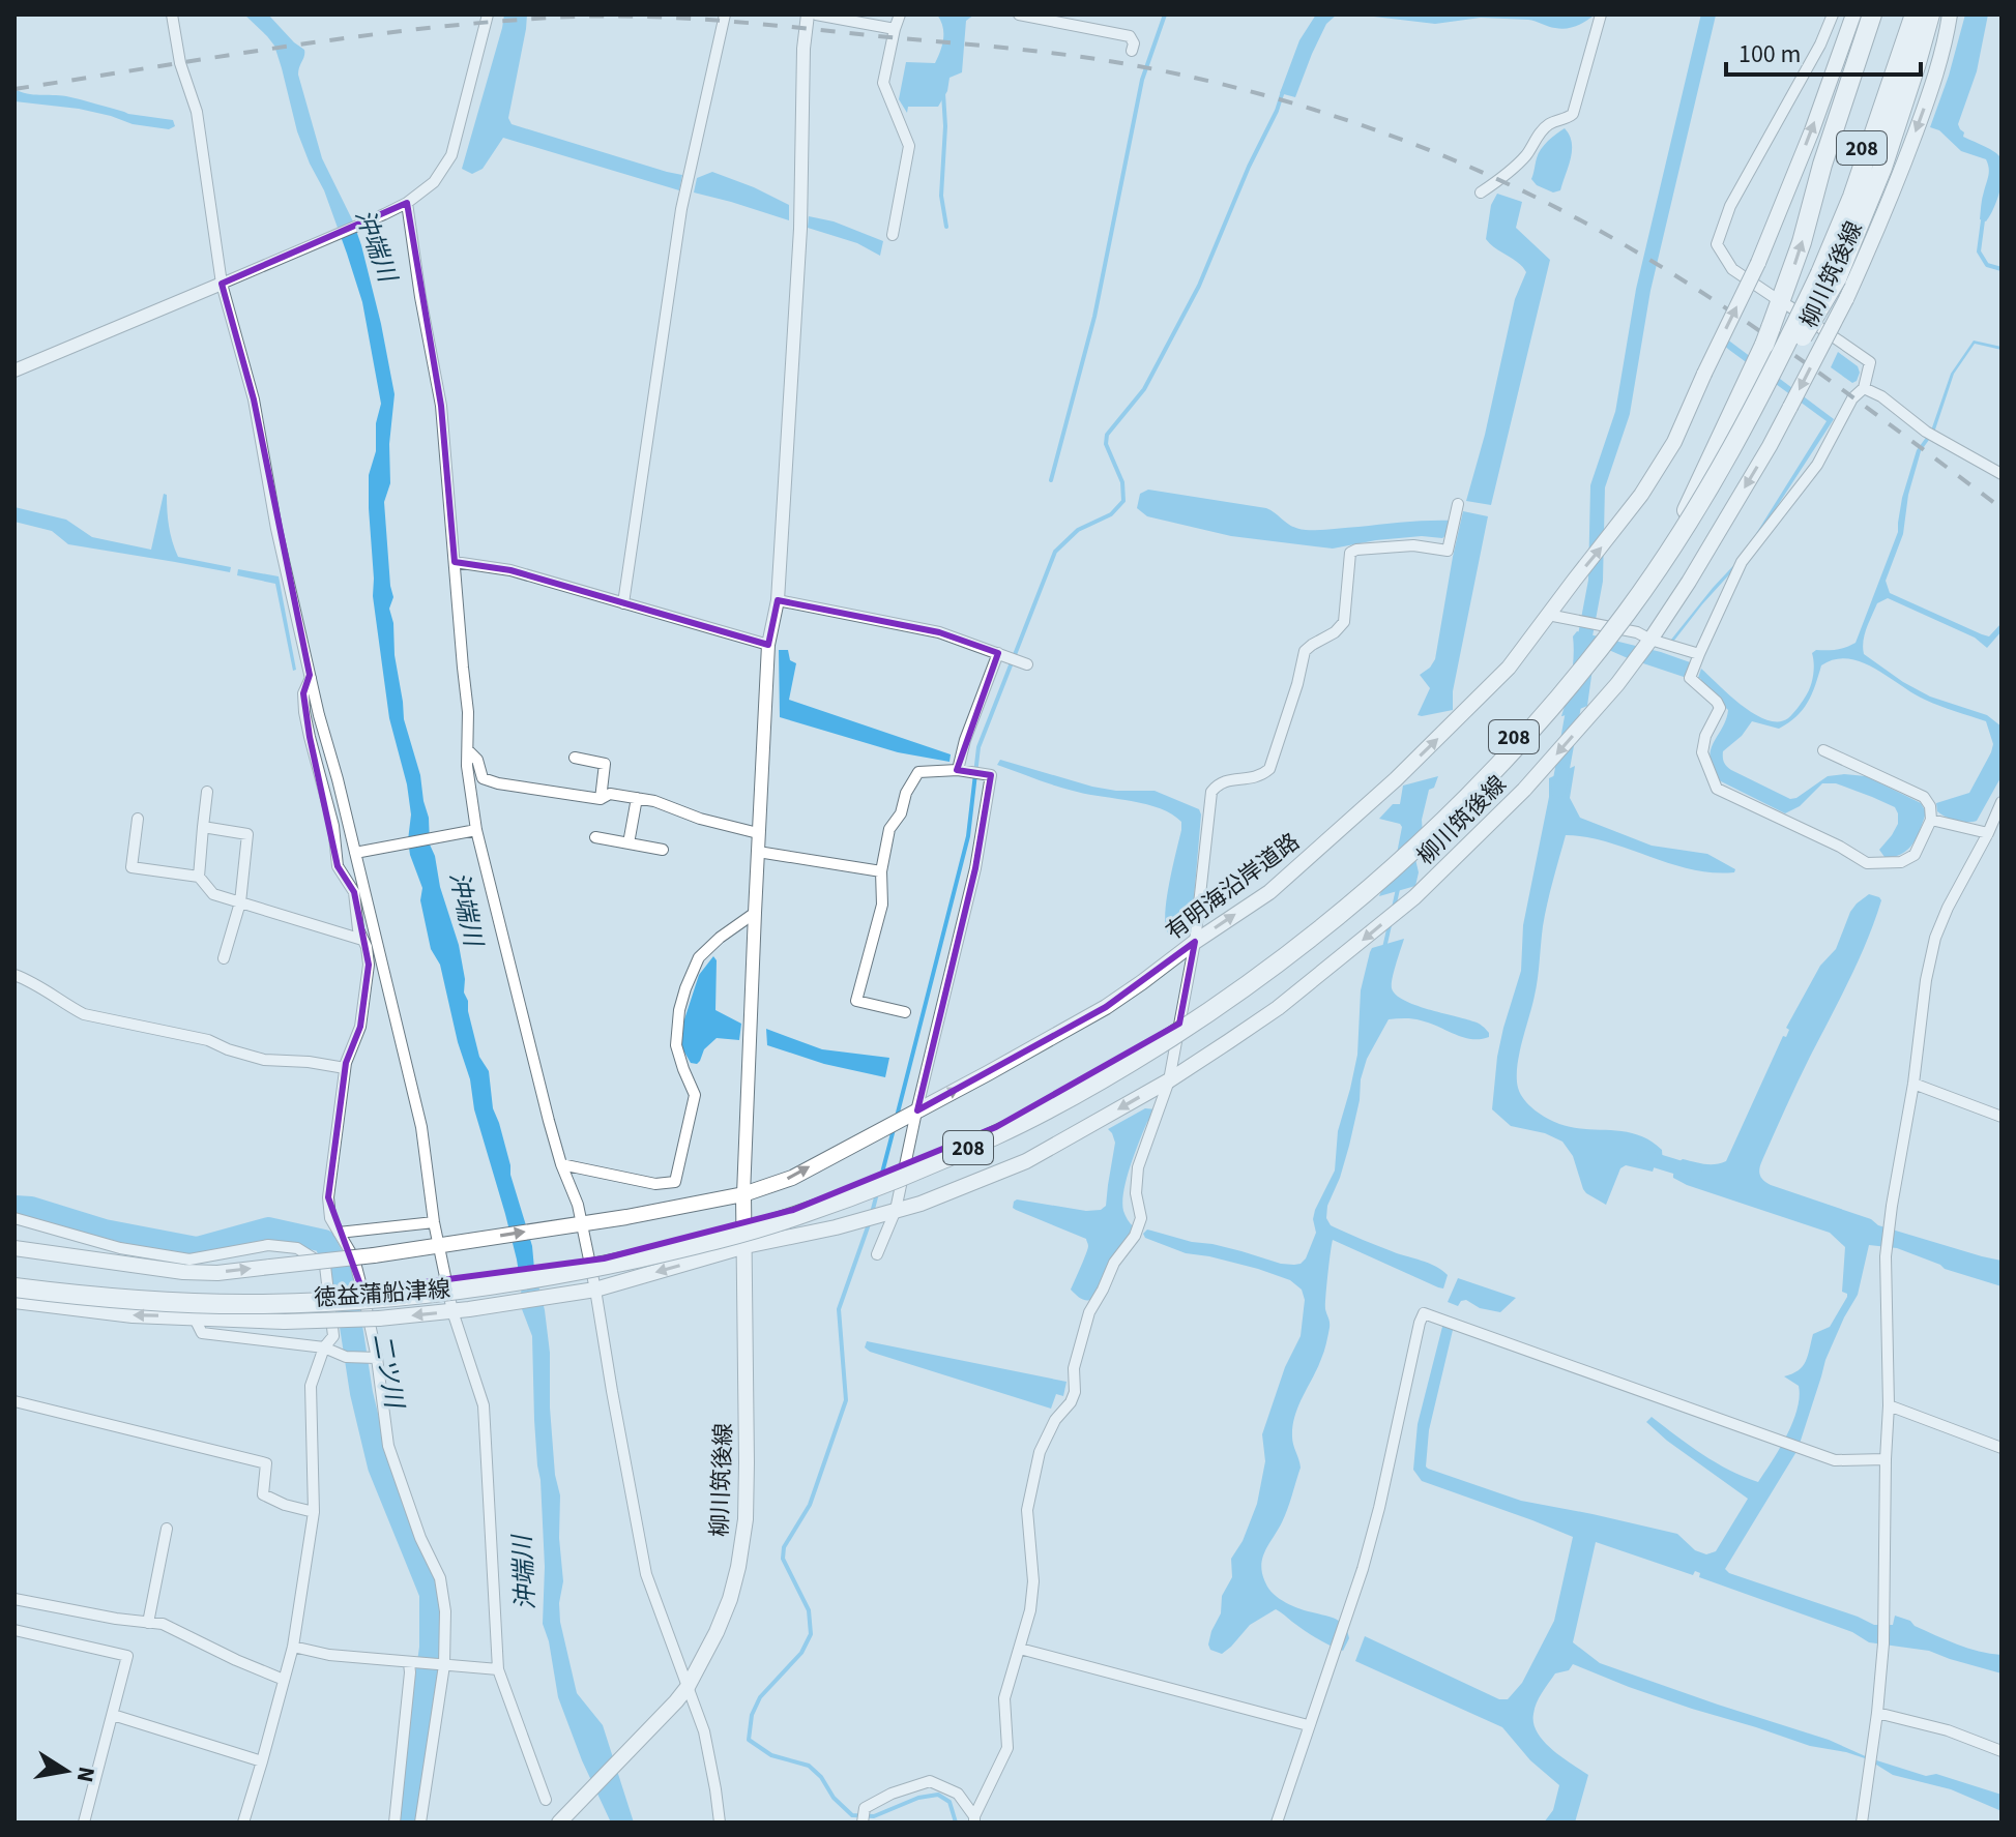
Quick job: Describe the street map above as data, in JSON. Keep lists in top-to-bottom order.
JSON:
{
  "streets": {
    "highway": ["208"],
    "main road": ["柳川筑後線", "有明海沿岸道路", "徳益蒲船津線"]
  },
  "crossings": [
    ["柳川筑後線", "有明海沿岸道路"],
    ["柳川筑後線", "徳益蒲船津線"],
    ["有明海沿岸道路", "徳益蒲船津線"]
  ],
  "one_way": ["柳川筑後線", "有明海沿岸道路"],
  "water": ["沖端川", "二ツ川"],
  "scale_bar": "100 m",
  "north": "right"
}
